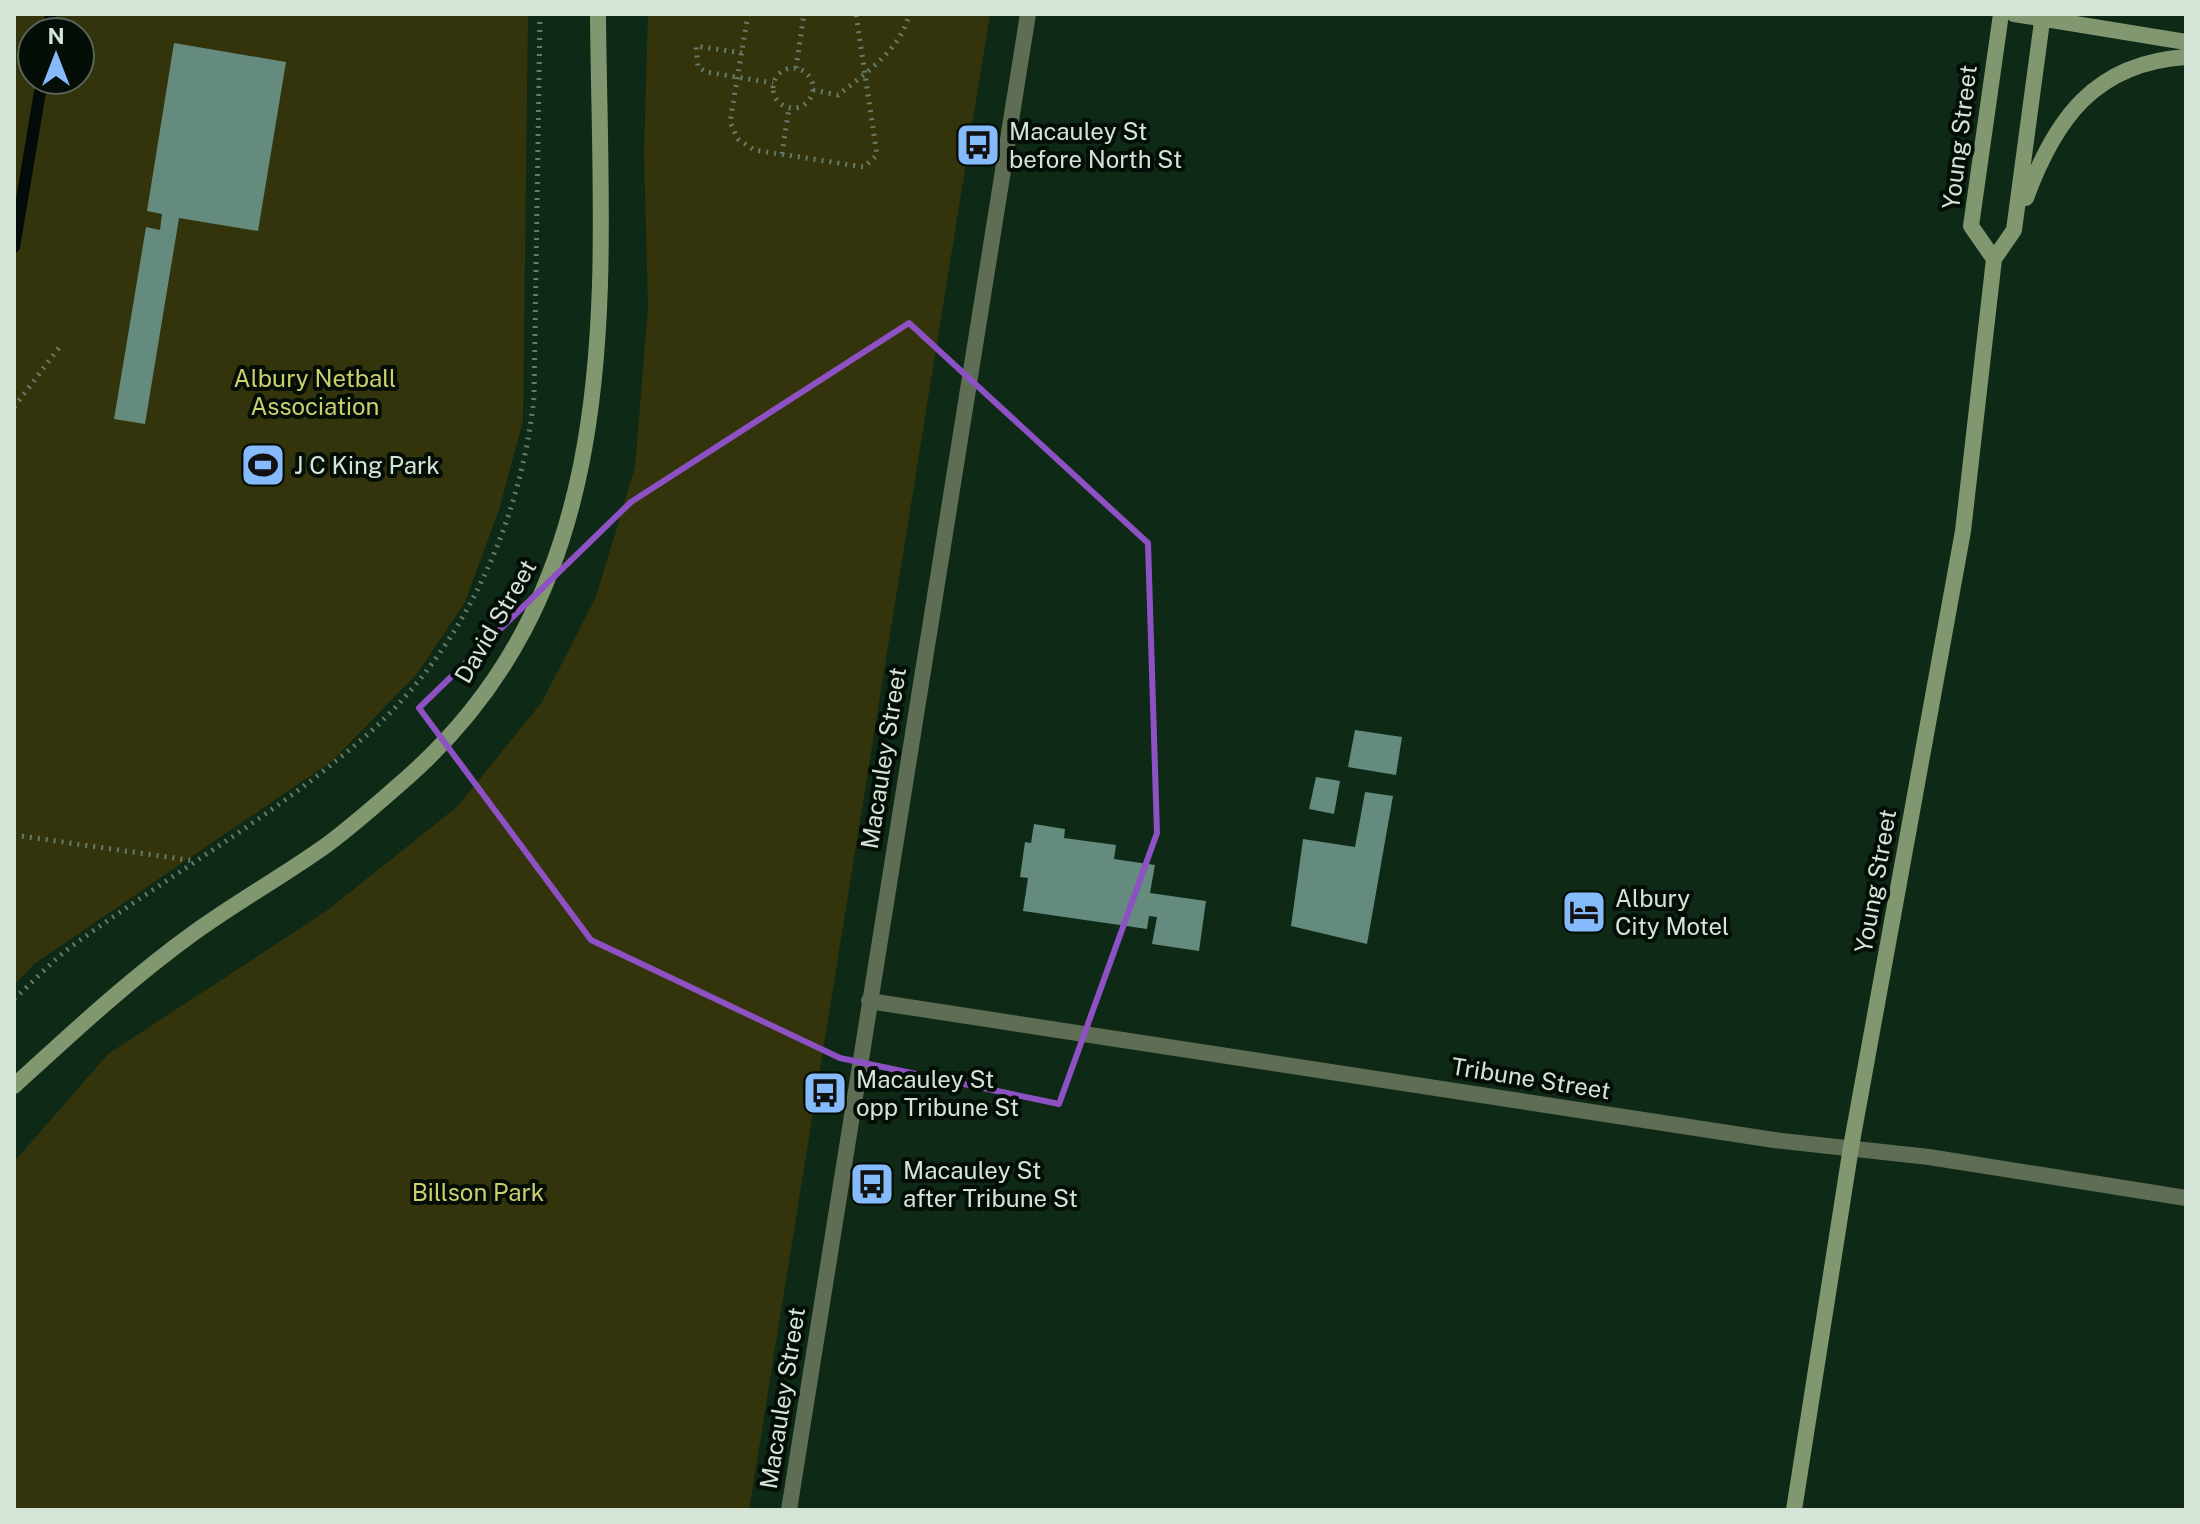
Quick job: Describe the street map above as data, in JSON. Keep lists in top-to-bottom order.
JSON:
{
  "streets": {
    "main road": ["Young Street", "David Street"],
    "street": ["Macauley Street", "Tribune Street"]
  },
  "crossings": [
    ["Young Street", "Tribune Street"],
    ["Macauley Street", "Tribune Street"]
  ],
  "parks": ["Albury Netball Association", "Billson Park"],
  "places": {
    "bus stop": ["Macauley St before North St", "Macauley St opp Tribune St", "Macauley St after Tribune St"],
    "sports": ["J C King Park"],
    "hotel": ["Albury City Motel"]
  },
  "north": "top"
}
